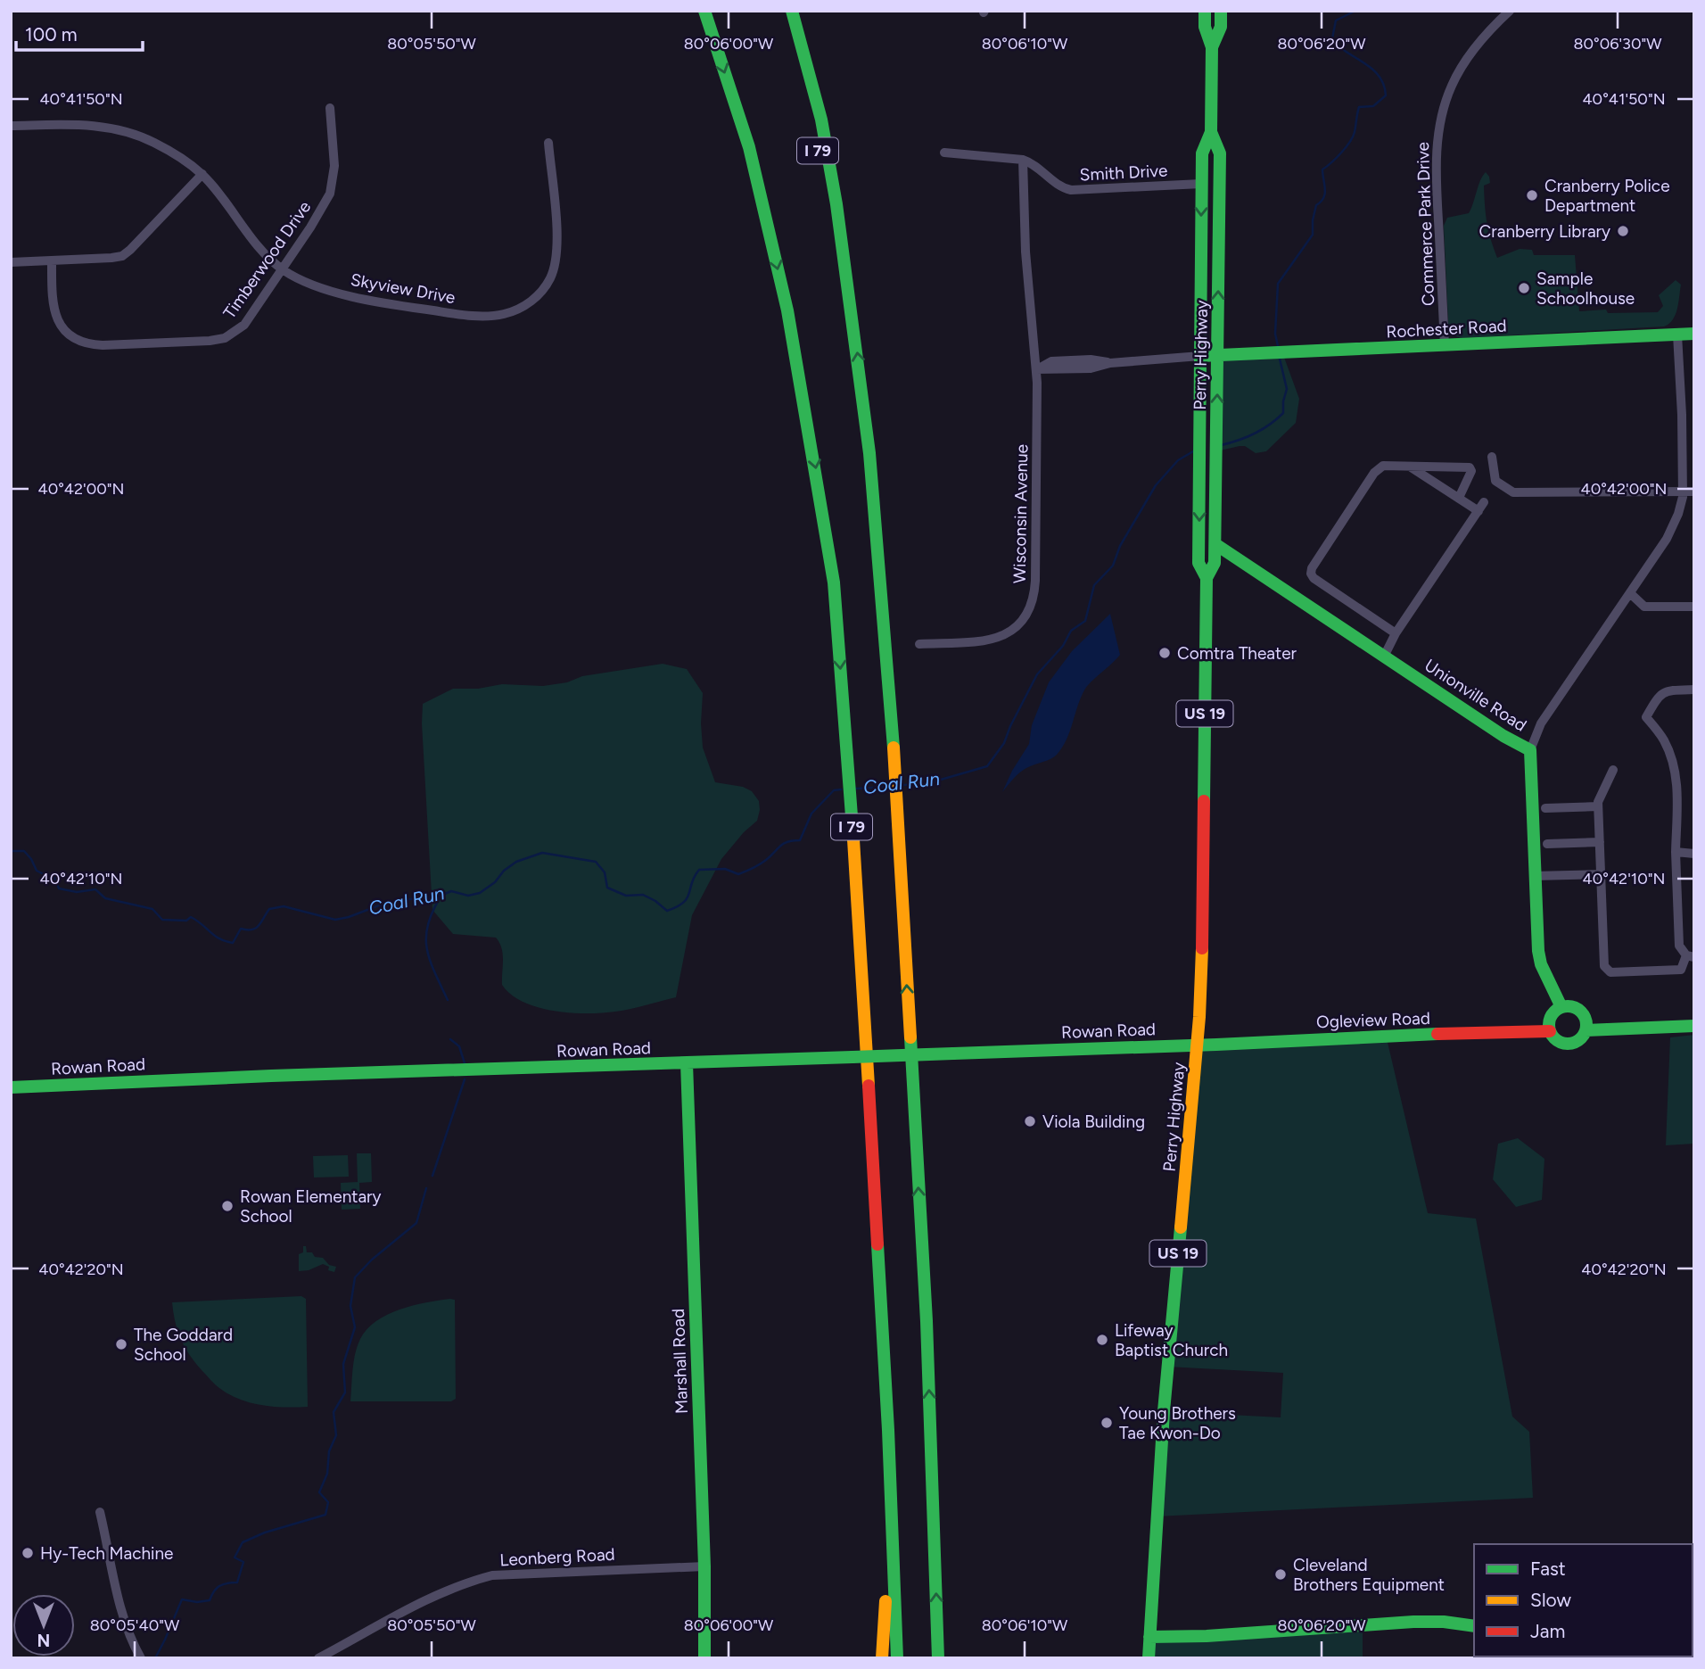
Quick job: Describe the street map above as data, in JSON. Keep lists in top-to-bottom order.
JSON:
{
  "streets": {
    "main road": [
      "I 79",
      "Rochester Road",
      "Perry Highway",
      "Unionville Road",
      "US 19",
      "Ogleview Road",
      "Rowan Road",
      "Marshall Road"
    ],
    "street": [
      "Smith Drive",
      "Commerce Park Drive",
      "Timberwood Drive",
      "Skyview Drive",
      "Wisconsin Avenue",
      "Leonberg Road"
    ]
  },
  "crossings": [
    ["Smith Drive", "Perry Highway"],
    ["Smith Drive", "Wisconsin Avenue"],
    ["Commerce Park Drive", "Rochester Road"],
    ["Timberwood Drive", "Skyview Drive"],
    ["Rochester Road", "Perry Highway"],
    ["Perry Highway", "Unionville Road"],
    ["Perry Highway", "Ogleview Road"],
    ["Perry Highway", "Rowan Road"],
    ["Unionville Road", "Ogleview Road"],
    ["Ogleview Road", "Rowan Road"],
    ["Rowan Road", "Marshall Road"],
    ["Marshall Road", "Leonberg Road"]
  ],
  "water": ["Coal Run"],
  "places": [
    "Cranberry Police Department",
    "Cranberry Library",
    "Sample Schoolhouse",
    "Comtra Theater",
    "Viola Building",
    "Rowan Elementary School",
    "Lifeway Baptist Church",
    "The Goddard School",
    "Young Brothers Tae Kwon-Do",
    "Hy-Tech Machine",
    "Cleveland Brothers Equipment"
  ],
  "legend": ["Fast", "Slow", "Jam"],
  "scale_bar": "100 m",
  "north": "bottom",
  "coordinates": [
    "80°05'50\"W",
    "80°06'00\"W",
    "80°06'10\"W",
    "80°06'20\"W",
    "80°06'30\"W",
    "40°41'50\"N",
    "40°42'00\"N",
    "40°42'10\"N",
    "40°42'20\"N",
    "80°05'40\"W"
  ]
}
